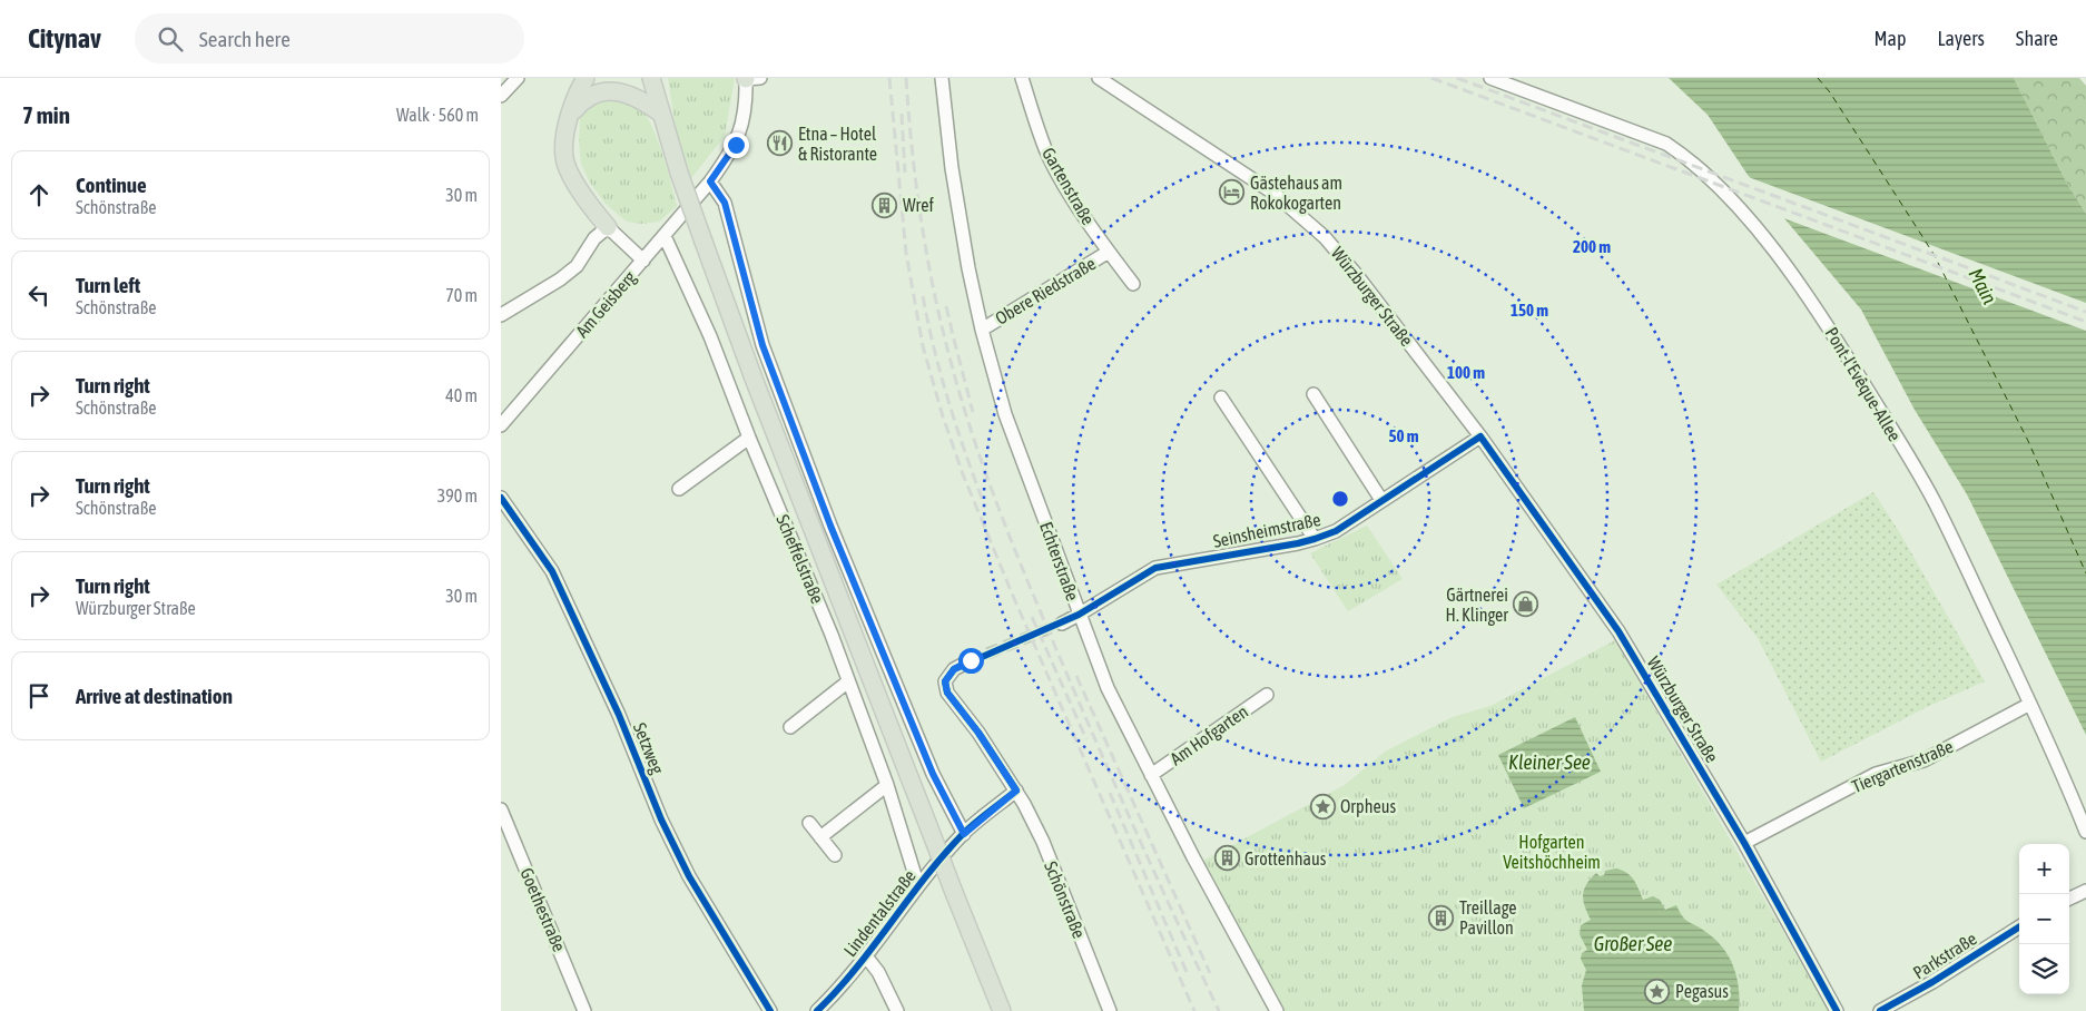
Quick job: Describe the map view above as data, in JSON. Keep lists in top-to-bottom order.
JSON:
{
  "streets": {
    "street": [
      "Gartenstraße",
      "Obere Riedstraße",
      "Würzburger Straße",
      "Am Geisberg",
      "Pont-l'Evêque-Allee",
      "Seinsheimstraße",
      "Scheffelstraße",
      "Echterstraße",
      "Am Hofgarten",
      "Setzweg",
      "Tiergartenstraße",
      "Schönstraße",
      "Goethestraße",
      "Lindentalstraße",
      "Parkstraße"
    ]
  },
  "crossings": [
    ["Gartenstraße", "Obere Riedstraße"],
    ["Obere Riedstraße", "Echterstraße"],
    ["Würzburger Straße", "Seinsheimstraße"],
    ["Würzburger Straße", "Tiergartenstraße"],
    ["Am Geisberg", "Scheffelstraße"],
    ["Pont-l'Evêque-Allee", "Tiergartenstraße"],
    ["Seinsheimstraße", "Echterstraße"],
    ["Scheffelstraße", "Lindentalstraße"],
    ["Echterstraße", "Am Hofgarten"]
  ],
  "water": ["Main", "Kleiner See", "Großer See"],
  "parks": ["Hofgarten Veitshöchheim"],
  "places": {
    "restaurant": ["Etna – Hotel & Ristorante"],
    "hotel": ["Gästehaus am Rokokogarten"],
    "building": ["Wref", "Grottenhaus", "Treillage Pavillon"],
    "shop": ["Gärtnerei H. Klinger"],
    "place": ["Orpheus", "Pegasus"]
  },
  "page": {
    "header": "Citynav",
    "search": "Search here",
    "nav": ["Map", "Layers", "Share"],
    "heading": ["7 min", "Walk · 560 m"],
    "list": [
      ["Continue", "Schönstraße", "30 m"],
      ["Turn left", "Schönstraße", "70 m"],
      ["Turn right", "Schönstraße", "40 m"],
      ["Turn right", "Schönstraße", "390 m"],
      ["Turn right", "Würzburger Straße", "30 m"],
      "Arrive at destination"
    ],
    "map_buttons": ["+", "−"]
  },
  "rings": [
    "200 m",
    "150 m",
    "100 m",
    "50 m"
  ]
}
